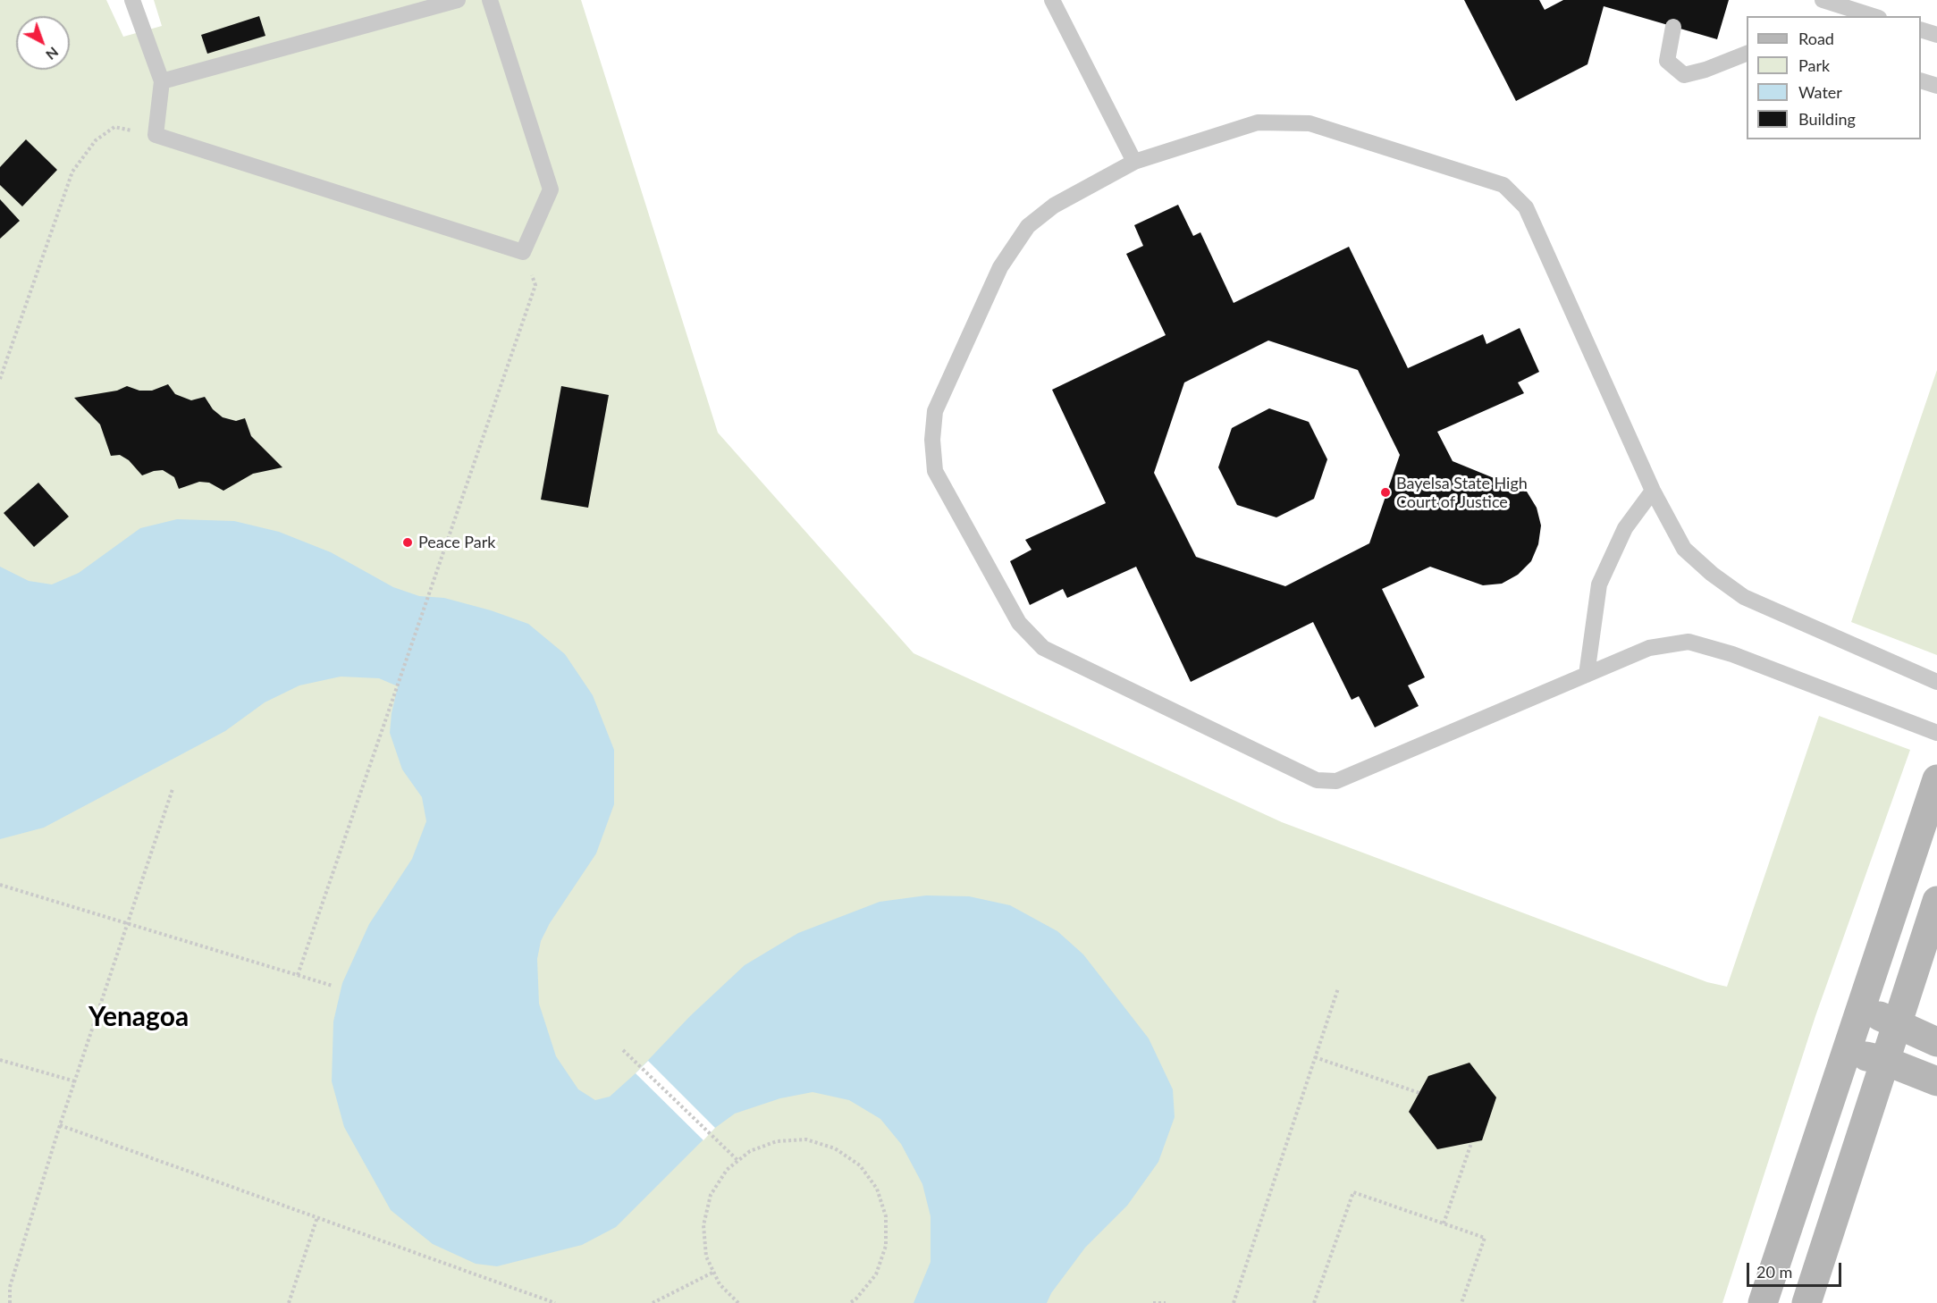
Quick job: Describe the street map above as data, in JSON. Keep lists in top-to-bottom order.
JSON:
{
  "districts": ["Yenagoa"],
  "places": ["Bayelsa State High Court of Justice", "Peace Park"],
  "legend": [
    "Road",
    "Park",
    "Water",
    "Building"
  ],
  "scale_bar": "20 m",
  "north": "bottom right"
}
